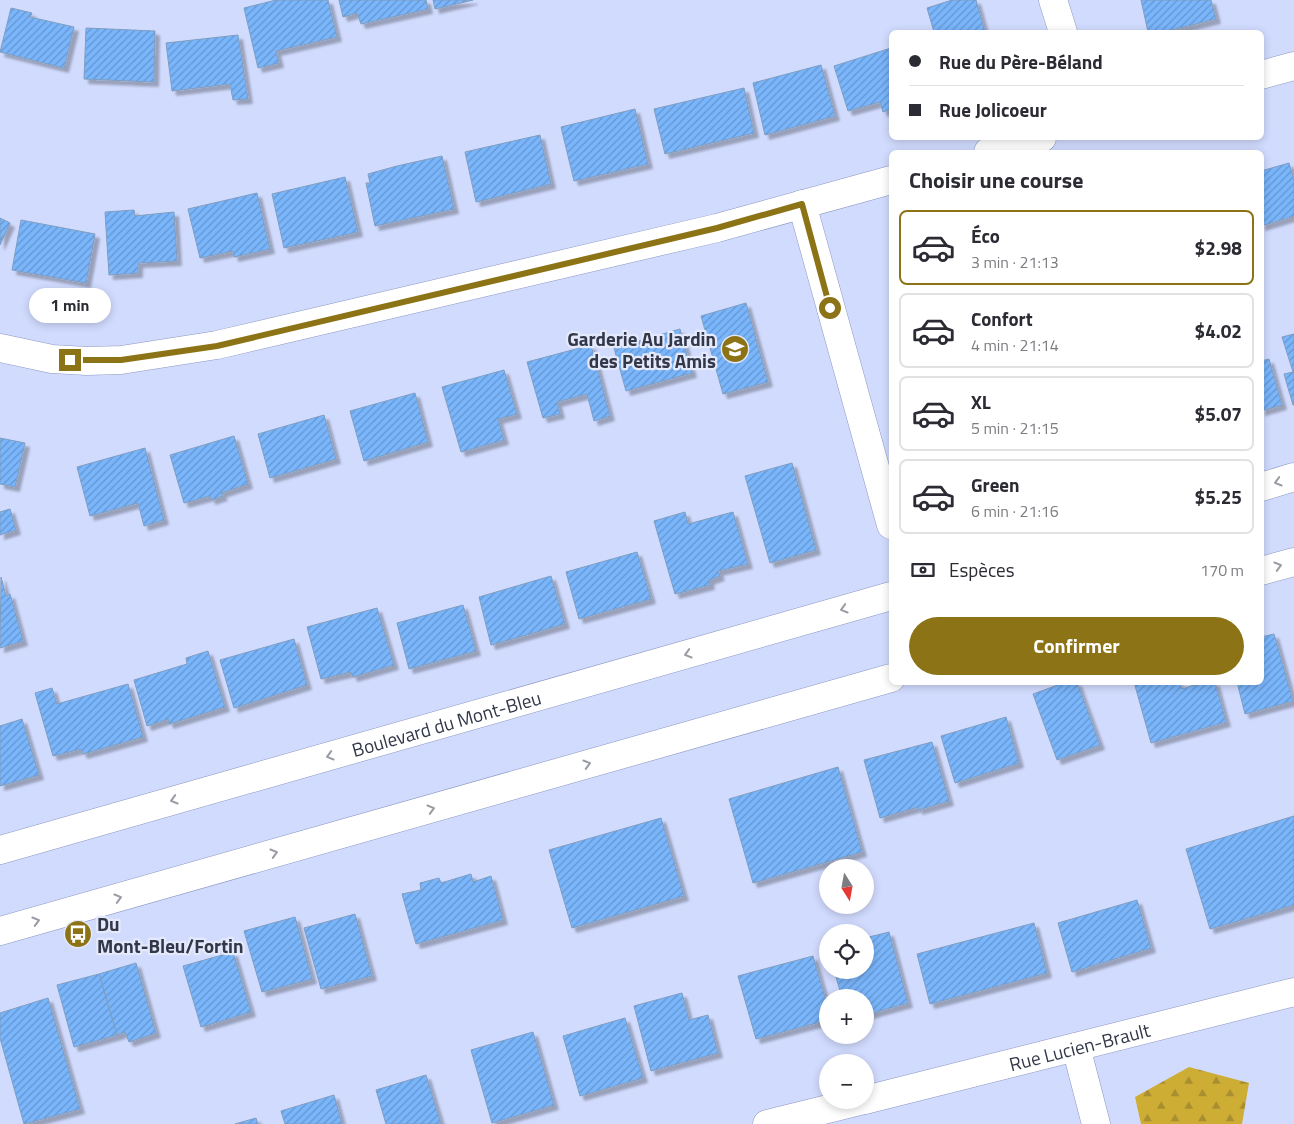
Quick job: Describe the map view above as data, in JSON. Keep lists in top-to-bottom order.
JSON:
{
  "streets": {
    "street": ["Boulevard du Mont-Bleu", "Rue Lucien-Brault"]
  },
  "places": {
    "school or university": ["Garderie Au Jardin des Petits Amis"],
    "bus stop": ["Du Mont-Bleu/Fortin"]
  },
  "north": "bottom",
  "page": {
    "banner": ["Rue du Père-Béland", "Rue Jolicoeur"],
    "heading": "Choisir une course",
    "list": [
      {
        "name": "Éco",
        "note": "3 min · 21:13",
        "value": "$2.98"
      },
      {
        "name": "Confort",
        "note": "4 min · 21:14",
        "value": "$4.02"
      },
      {
        "name": "XL",
        "note": "5 min · 21:15",
        "value": "$5.07"
      },
      {
        "name": "Green",
        "note": "6 min · 21:16",
        "value": "$5.25"
      }
    ],
    "bubble": "1 min",
    "pay": ["Espèces", "170 m"],
    "buttons": "Confirmer",
    "map_buttons": ["+", "−"]
  }
}
